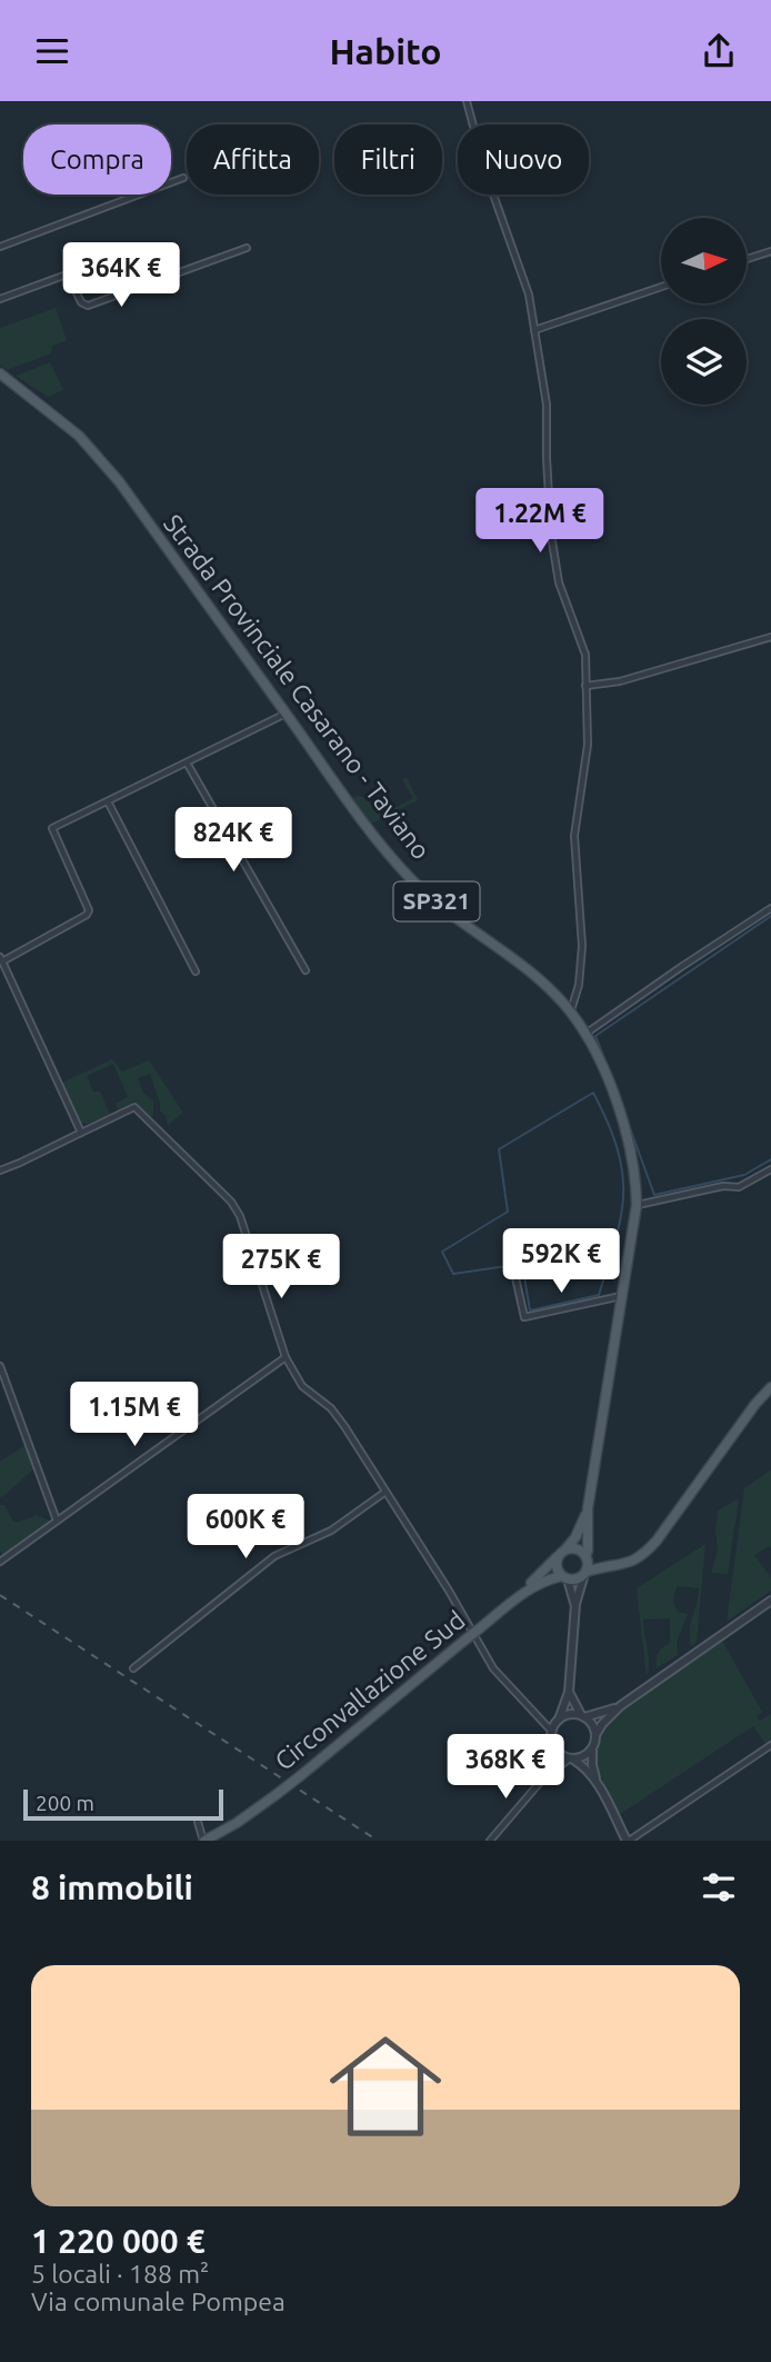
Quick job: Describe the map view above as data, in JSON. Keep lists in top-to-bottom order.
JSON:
{
  "streets": {
    "main road": ["Strada Provinciale Casarano - Taviano", "SP321", "Circonvallazione Sud"]
  },
  "crossings": [
    ["Strada Provinciale Casarano - Taviano", "Circonvallazione Sud"]
  ],
  "scale_bar": "200 m",
  "north": "right",
  "page": {
    "header": "Habito",
    "chip": [
      "Compra",
      "Affitta",
      "Filtri",
      "Nuovo"
    ],
    "price": [
      "364K €",
      "1.22M €",
      "824K €",
      "592K €",
      "275K €",
      "1.15M €",
      "600K €",
      "368K €"
    ],
    "scale": "200 m",
    "heading": "8 immobili",
    "list": [
      {
        "name": "1 220 000 €",
        "note": "5 locali · 188 m² · Via comunale Pompea"
      }
    ]
  }
}
